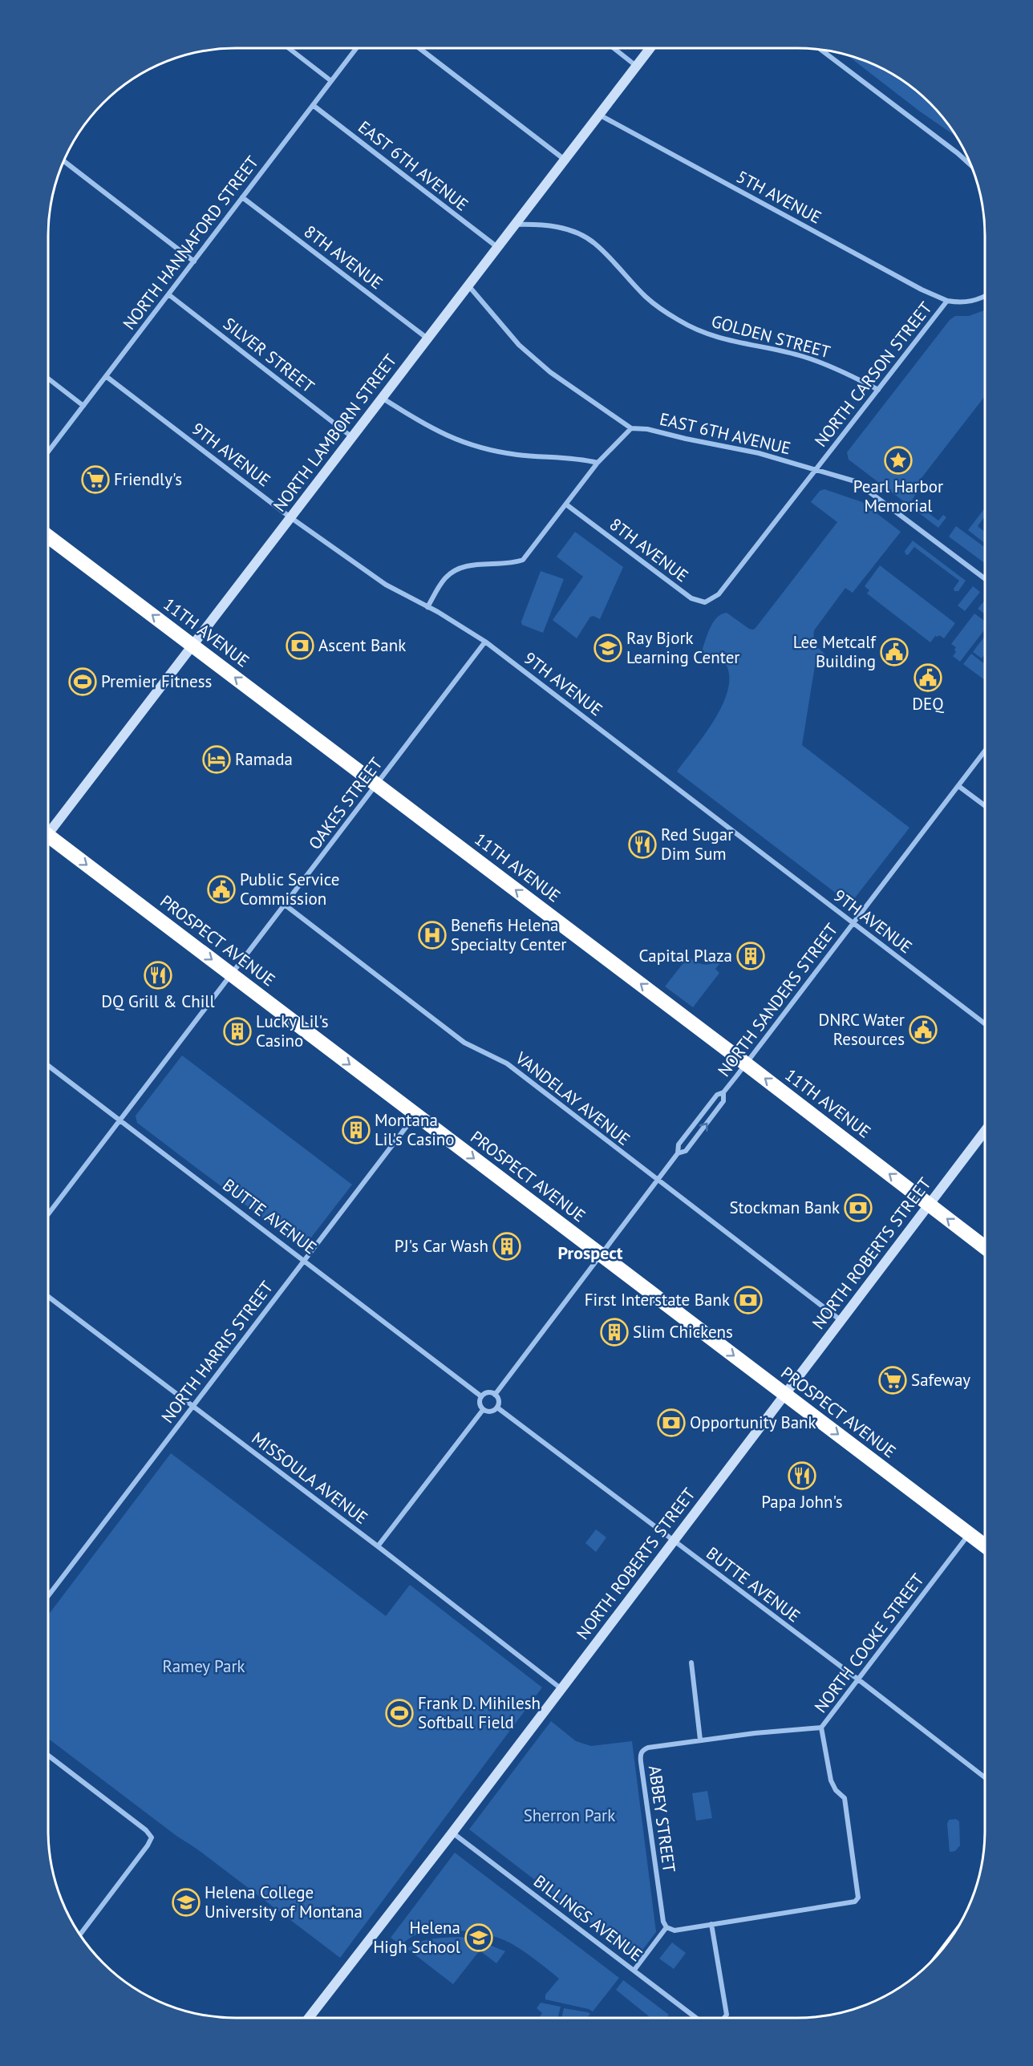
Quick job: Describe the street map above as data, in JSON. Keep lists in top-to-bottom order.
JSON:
{
  "streets": {
    "highway": ["11TH AVENUE", "PROSPECT AVENUE"],
    "street": [
      "EAST 6TH AVENUE",
      "5TH AVENUE",
      "NORTH HANNAFORD STREET",
      "8TH AVENUE",
      "GOLDEN STREET",
      "SILVER STREET",
      "NORTH CARSON STREET",
      "NORTH LAMBORN STREET",
      "9TH AVENUE",
      "OAKES STREET",
      "NORTH SANDERS STREET",
      "VANDELAY AVENUE",
      "BUTTE AVENUE",
      "NORTH ROBERTS STREET",
      "NORTH HARRIS STREET",
      "MISSOULA AVENUE",
      "NORTH COOKE STREET",
      "ABBEY STREET",
      "BILLINGS AVENUE"
    ]
  },
  "crossings": [
    ["EAST 6TH AVENUE", "NORTH HANNAFORD STREET"],
    ["EAST 6TH AVENUE", "NORTH CARSON STREET"],
    ["EAST 6TH AVENUE", "NORTH LAMBORN STREET"],
    ["5TH AVENUE", "NORTH CARSON STREET"],
    ["5TH AVENUE", "NORTH LAMBORN STREET"],
    ["NORTH HANNAFORD STREET", "8TH AVENUE"],
    ["NORTH HANNAFORD STREET", "SILVER STREET"],
    ["NORTH HANNAFORD STREET", "9TH AVENUE"],
    ["8TH AVENUE", "NORTH CARSON STREET"],
    ["8TH AVENUE", "NORTH LAMBORN STREET"],
    ["GOLDEN STREET", "NORTH CARSON STREET"],
    ["GOLDEN STREET", "NORTH LAMBORN STREET"],
    ["SILVER STREET", "NORTH LAMBORN STREET"],
    ["NORTH LAMBORN STREET", "9TH AVENUE"],
    ["NORTH LAMBORN STREET", "11TH AVENUE"],
    ["9TH AVENUE", "OAKES STREET"],
    ["9TH AVENUE", "NORTH SANDERS STREET"],
    ["11TH AVENUE", "OAKES STREET"],
    ["11TH AVENUE", "NORTH SANDERS STREET"],
    ["11TH AVENUE", "NORTH ROBERTS STREET"],
    ["OAKES STREET", "PROSPECT AVENUE"],
    ["OAKES STREET", "VANDELAY AVENUE"],
    ["OAKES STREET", "BUTTE AVENUE"],
    ["PROSPECT AVENUE", "NORTH SANDERS STREET"],
    ["PROSPECT AVENUE", "NORTH ROBERTS STREET"],
    ["PROSPECT AVENUE", "NORTH HARRIS STREET"],
    ["PROSPECT AVENUE", "NORTH COOKE STREET"],
    ["NORTH SANDERS STREET", "VANDELAY AVENUE"],
    ["NORTH SANDERS STREET", "BUTTE AVENUE"],
    ["VANDELAY AVENUE", "NORTH ROBERTS STREET"],
    ["BUTTE AVENUE", "NORTH ROBERTS STREET"],
    ["BUTTE AVENUE", "NORTH HARRIS STREET"],
    ["BUTTE AVENUE", "NORTH COOKE STREET"],
    ["NORTH ROBERTS STREET", "MISSOULA AVENUE"],
    ["NORTH ROBERTS STREET", "BILLINGS AVENUE"],
    ["NORTH HARRIS STREET", "MISSOULA AVENUE"],
    ["NORTH COOKE STREET", "ABBEY STREET"]
  ],
  "one_way": ["11TH AVENUE", "PROSPECT AVENUE"],
  "districts": ["Prospect"],
  "parks": ["Ramey Park", "Sherron Park"],
  "places": {
    "place": ["Pearl Harbor Memorial"],
    "supermarket": ["Friendly's", "Safeway"],
    "bank": [
      "Ascent Bank",
      "Stockman Bank",
      "First Interstate Bank",
      "Opportunity Bank"
    ],
    "school or university": ["Ray Bjork Learning Center", "Helena College University of Montana", "Helena High School"],
    "public building": [
      "Lee Metcalf Building",
      "DEQ",
      "Public Service Commission",
      "DNRC Water Resources"
    ],
    "sports": ["Premier Fitness", "Frank D. Mihilesh Softball Field"],
    "hotel": ["Ramada"],
    "restaurant": ["Red Sugar Dim Sum", "DQ Grill & Chill", "Papa John's"],
    "hospital": ["Benefis Helena Specialty Center"],
    "building": [
      "Capital Plaza",
      "Lucky Lil's Casino",
      "Montana Lil's Casino",
      "PJ's Car Wash",
      "Slim Chickens"
    ]
  }
}
